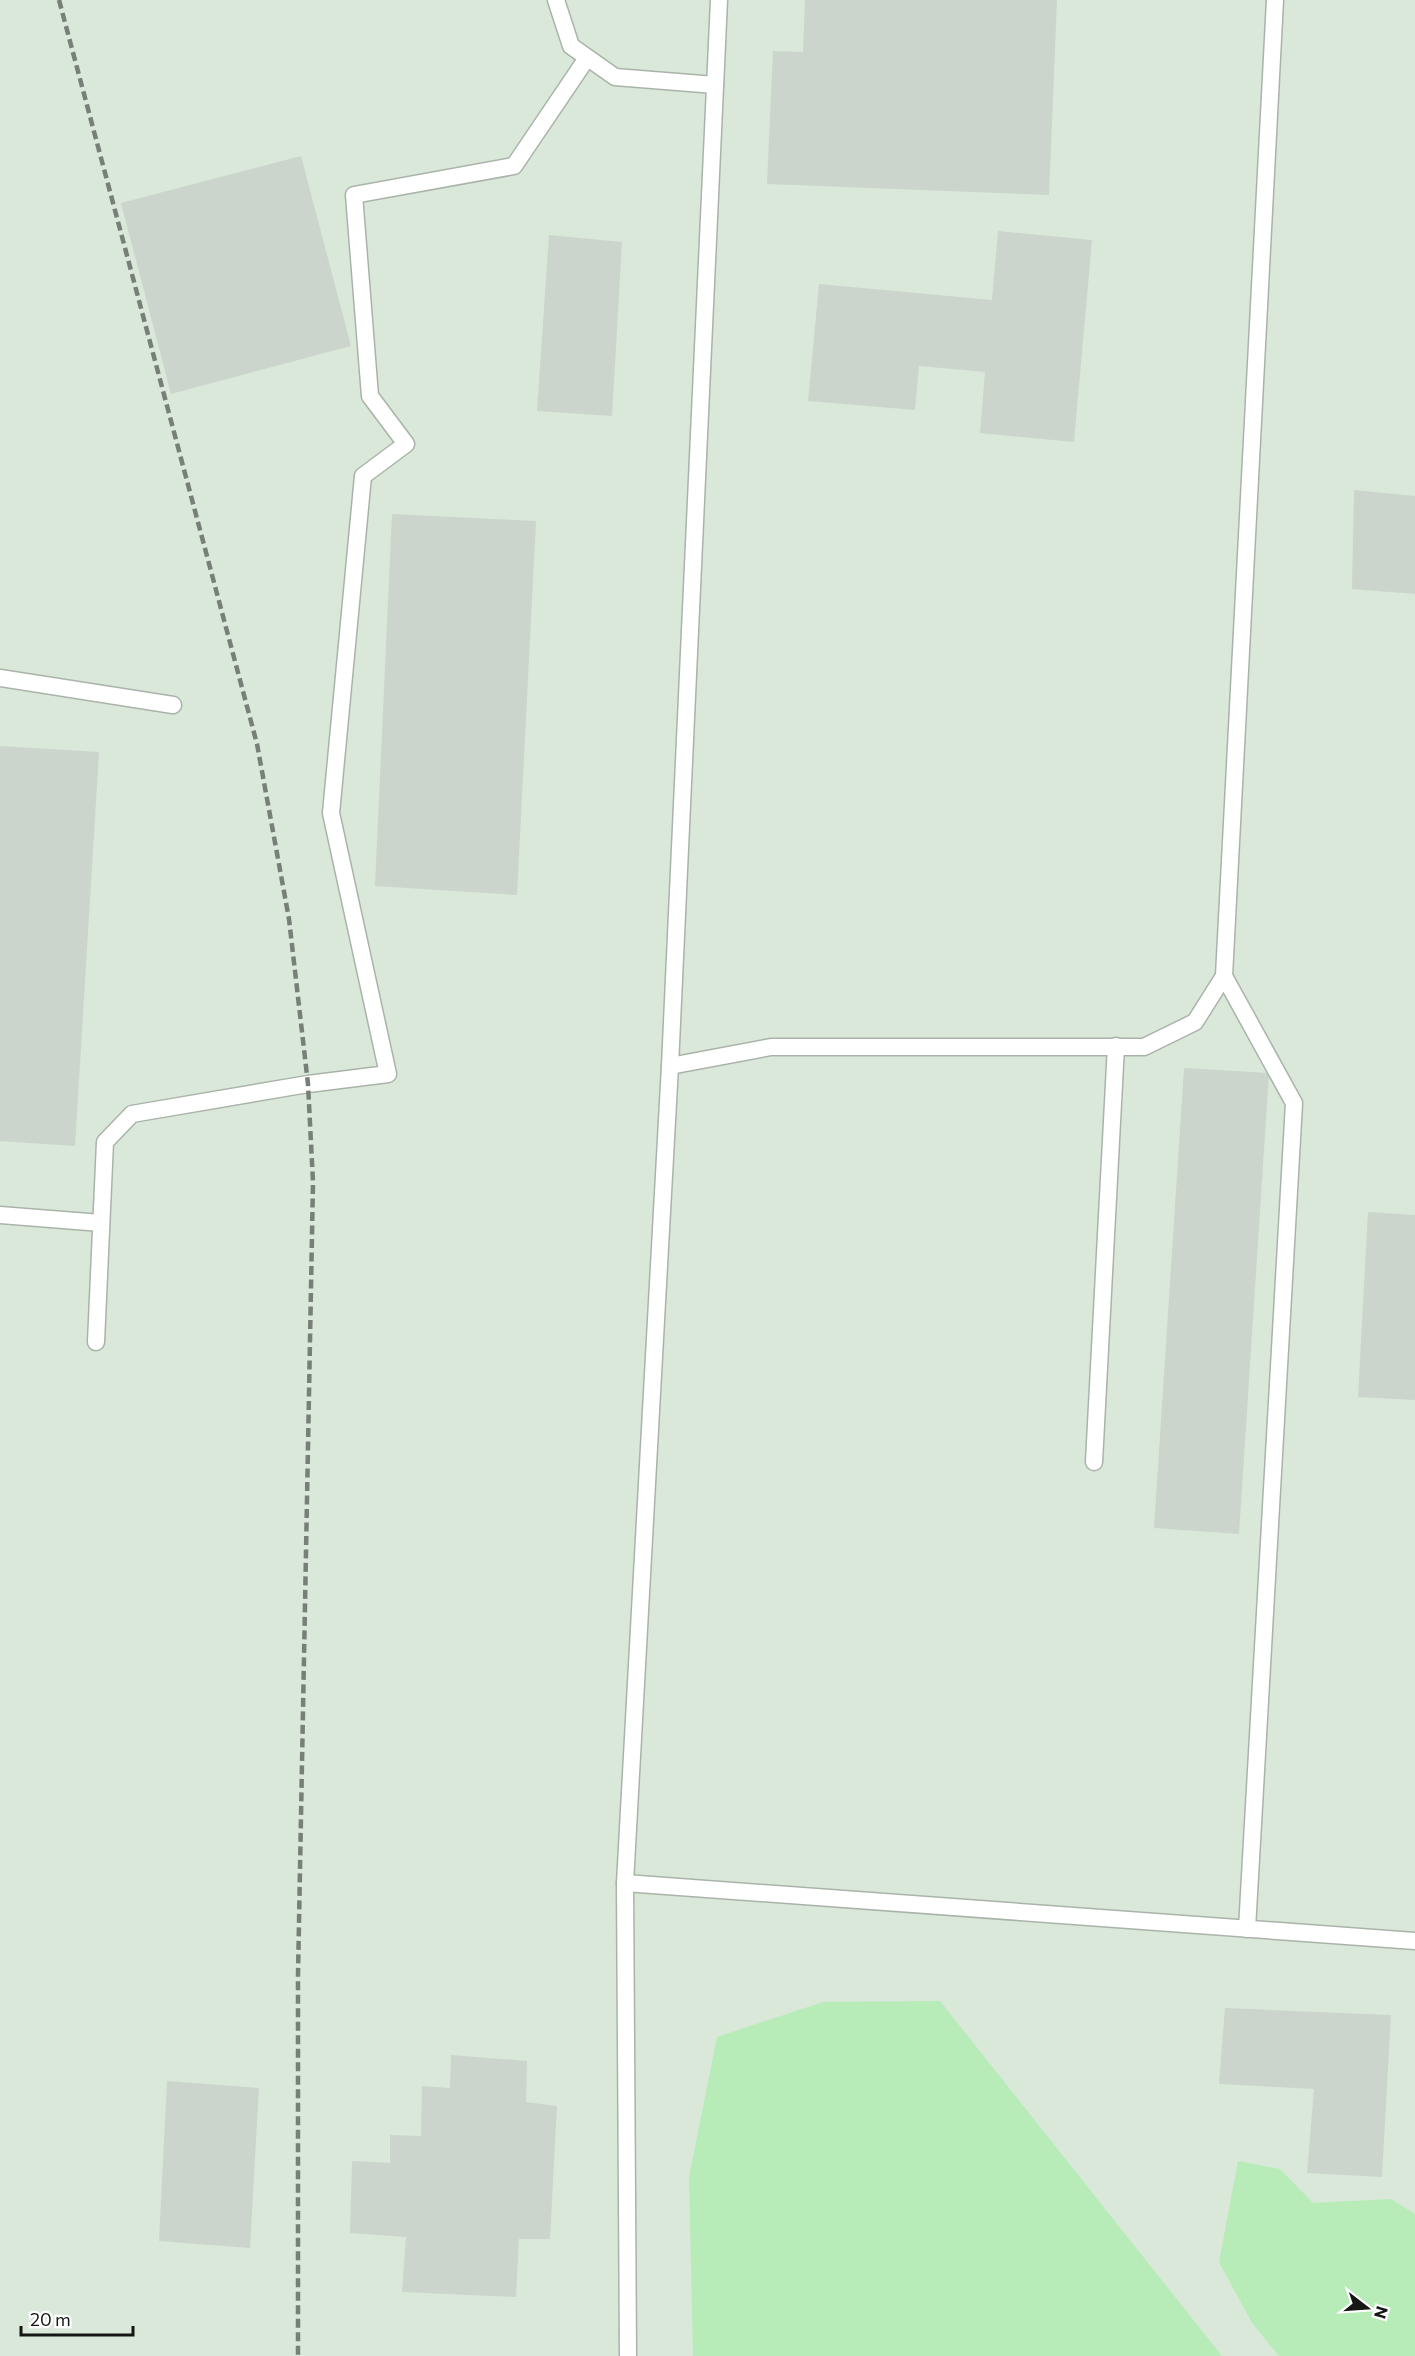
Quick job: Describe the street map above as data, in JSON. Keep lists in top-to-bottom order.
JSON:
{
  "scale_bar": "20 m",
  "north": "right"
}
